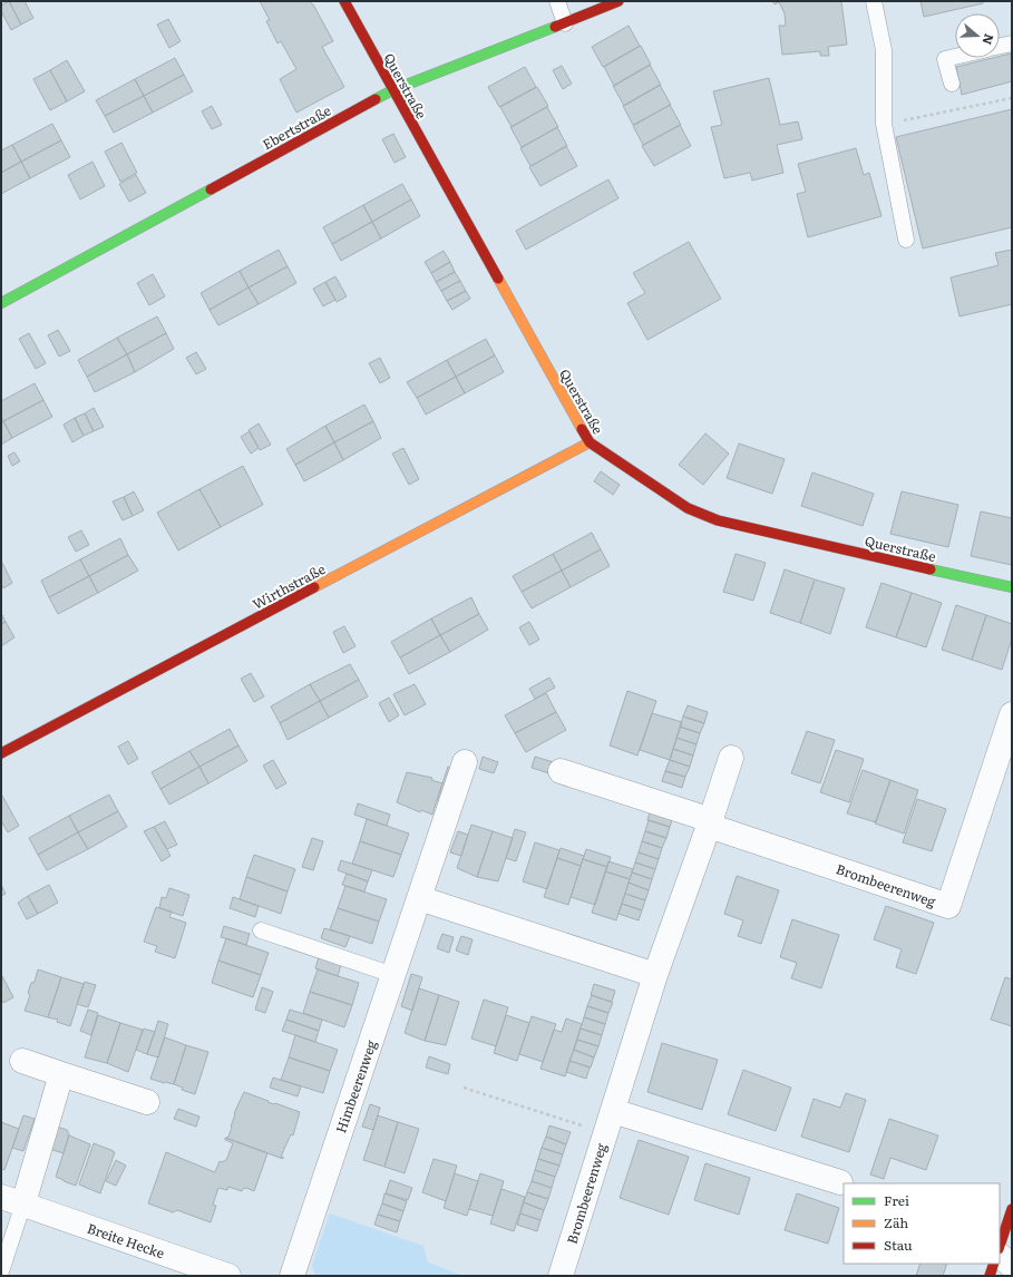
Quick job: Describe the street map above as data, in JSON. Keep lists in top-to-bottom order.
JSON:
{
  "streets": {
    "street": [
      "Querstraße",
      "Ebertstraße",
      "Wirthstraße",
      "Brombeerenweg",
      "Himbeerenweg",
      "Breite Hecke"
    ]
  },
  "crossings": [
    ["Querstraße", "Ebertstraße"],
    ["Querstraße", "Wirthstraße"]
  ],
  "legend": ["Frei", "Zäh", "Stau"],
  "north": "right"
}
